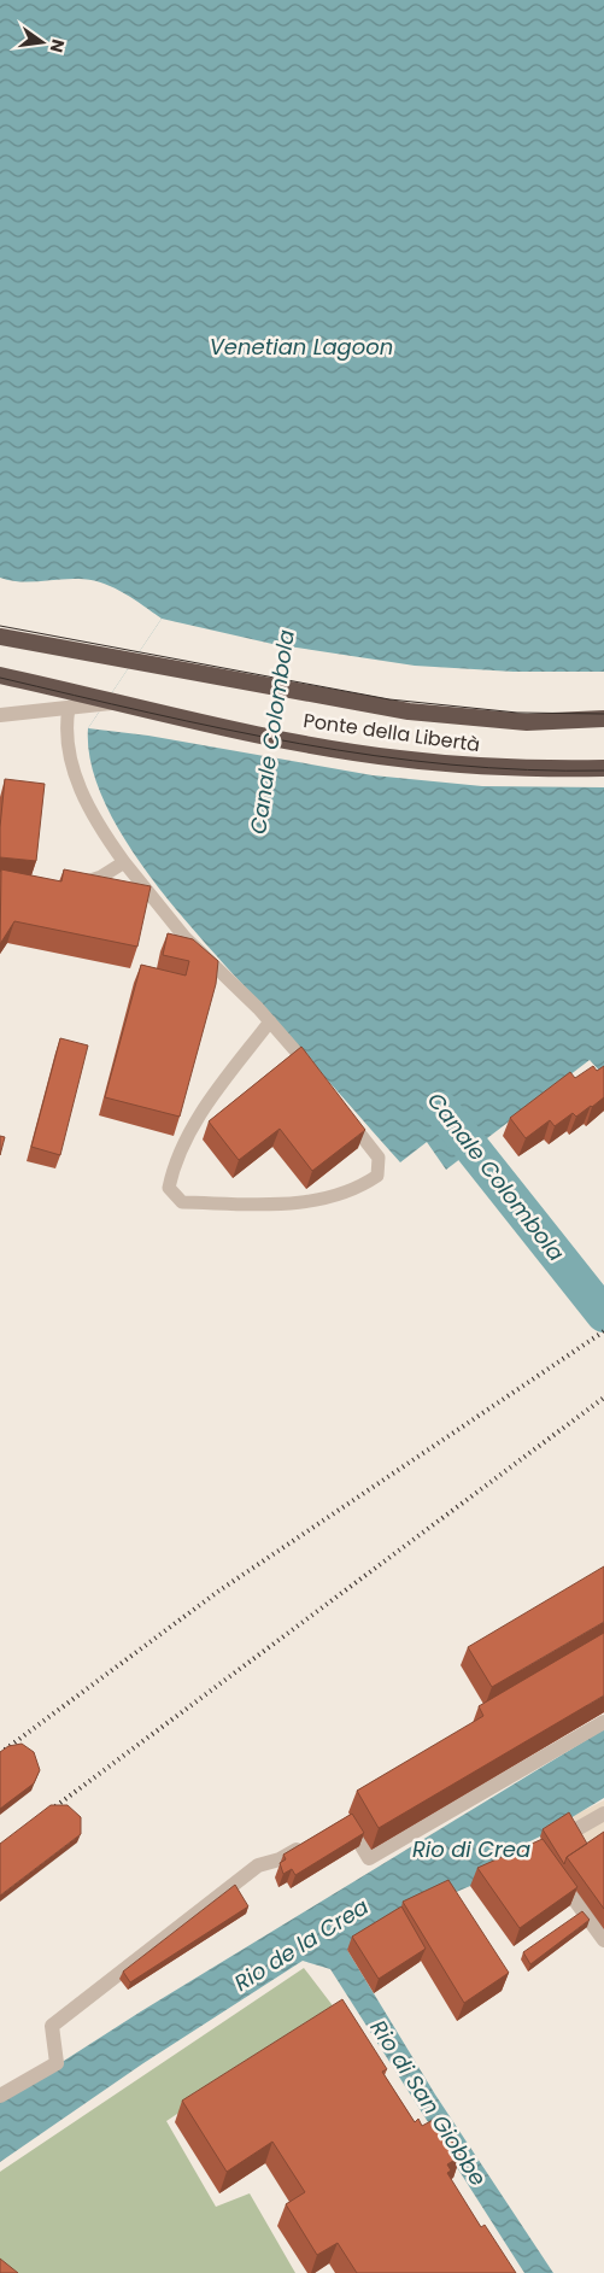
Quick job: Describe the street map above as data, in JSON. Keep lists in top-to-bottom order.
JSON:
{
  "streets": {
    "highway": ["Ponte della Libertà"]
  },
  "water": [
    "Venetian Lagoon",
    "Canale Colombola",
    "Rio di Crea",
    "Rio de la Crea",
    "Rio di San Giobbe"
  ],
  "north": "right"
}
